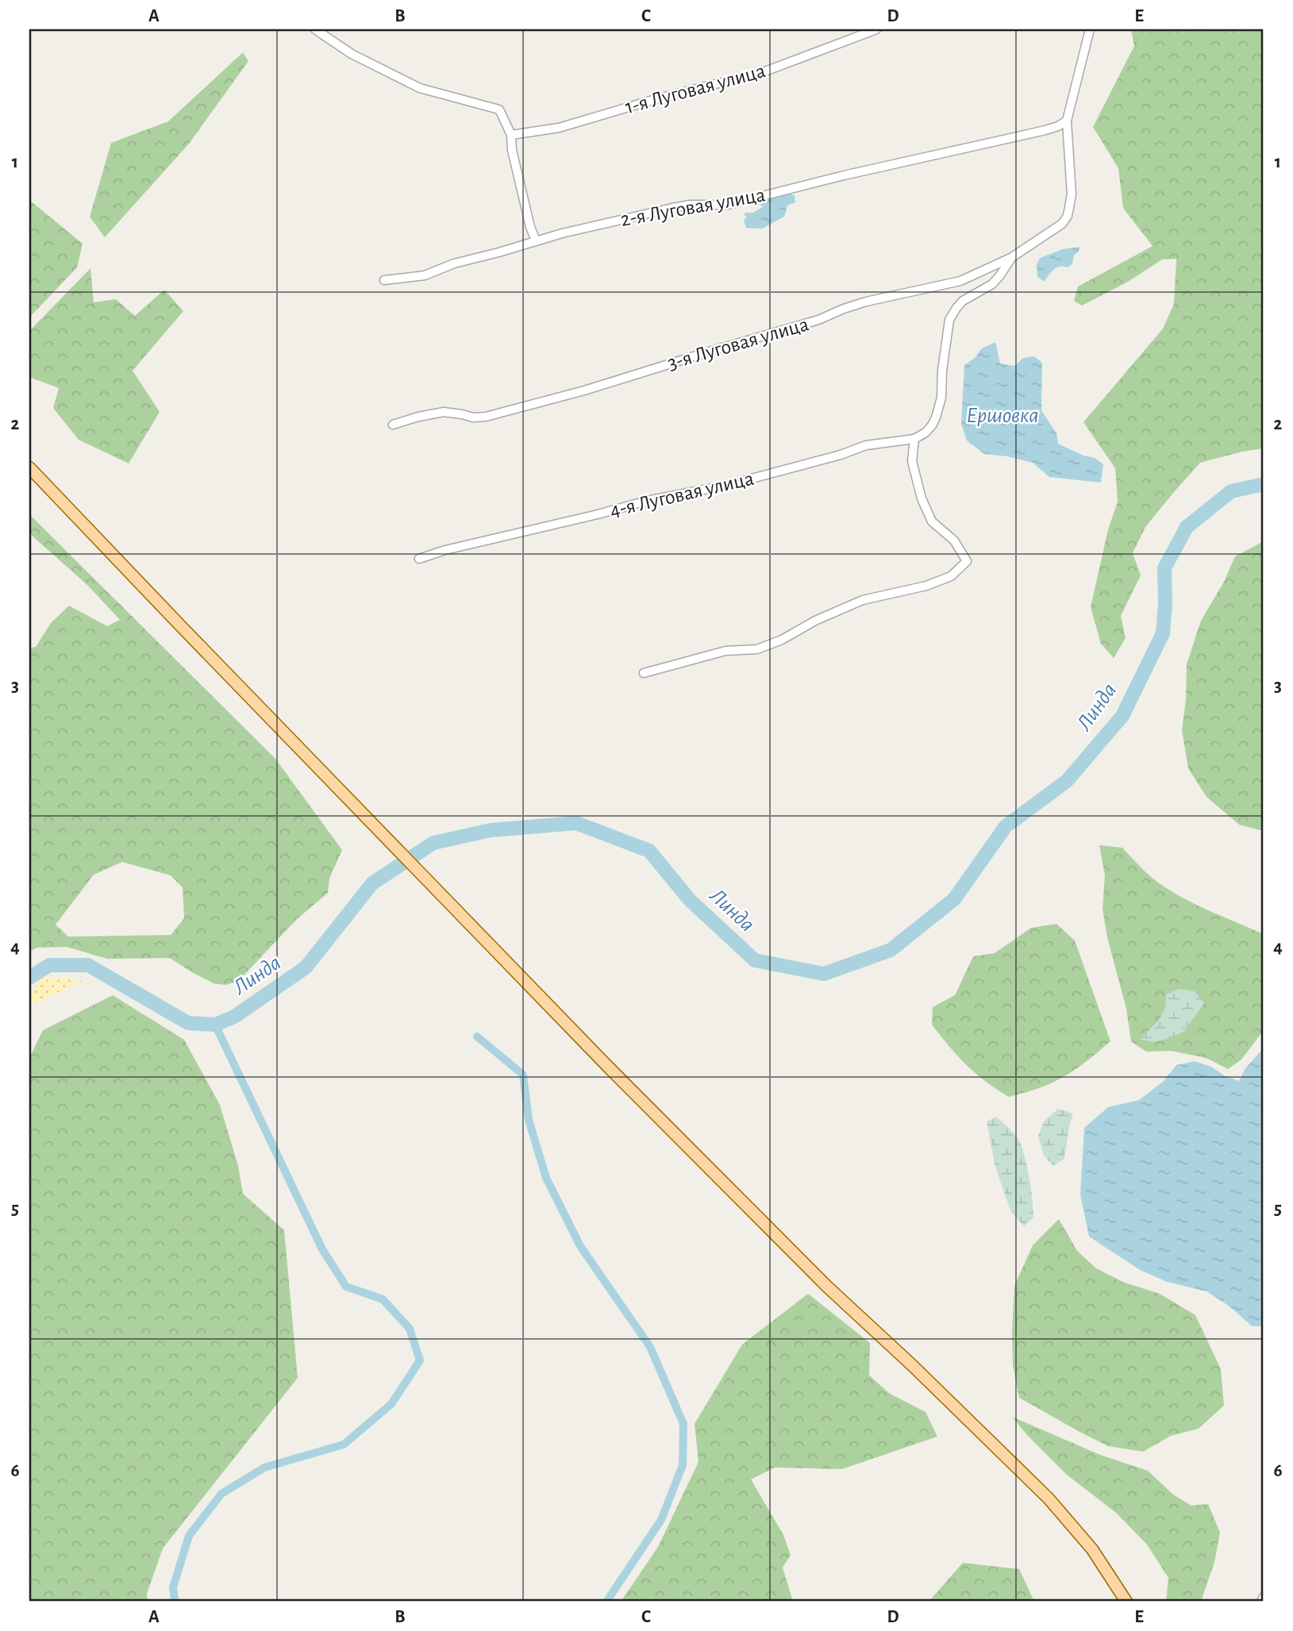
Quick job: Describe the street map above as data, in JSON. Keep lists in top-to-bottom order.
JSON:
{
  "streets": {
    "street": [
      "1-я Луговая улица",
      "2-я Луговая улица",
      "3-я Луговая улица",
      "4-я Луговая улица"
    ]
  },
  "crossings": [
    ["2-я Луговая улица", "3-я Луговая улица"]
  ],
  "water": ["Ершовка", "Линда"],
  "grid": {
    "columns": [
      "A",
      "B",
      "C",
      "D",
      "E"
    ],
    "rows": [
      "1",
      "2",
      "3",
      "4",
      "5",
      "6"
    ]
  }
}
